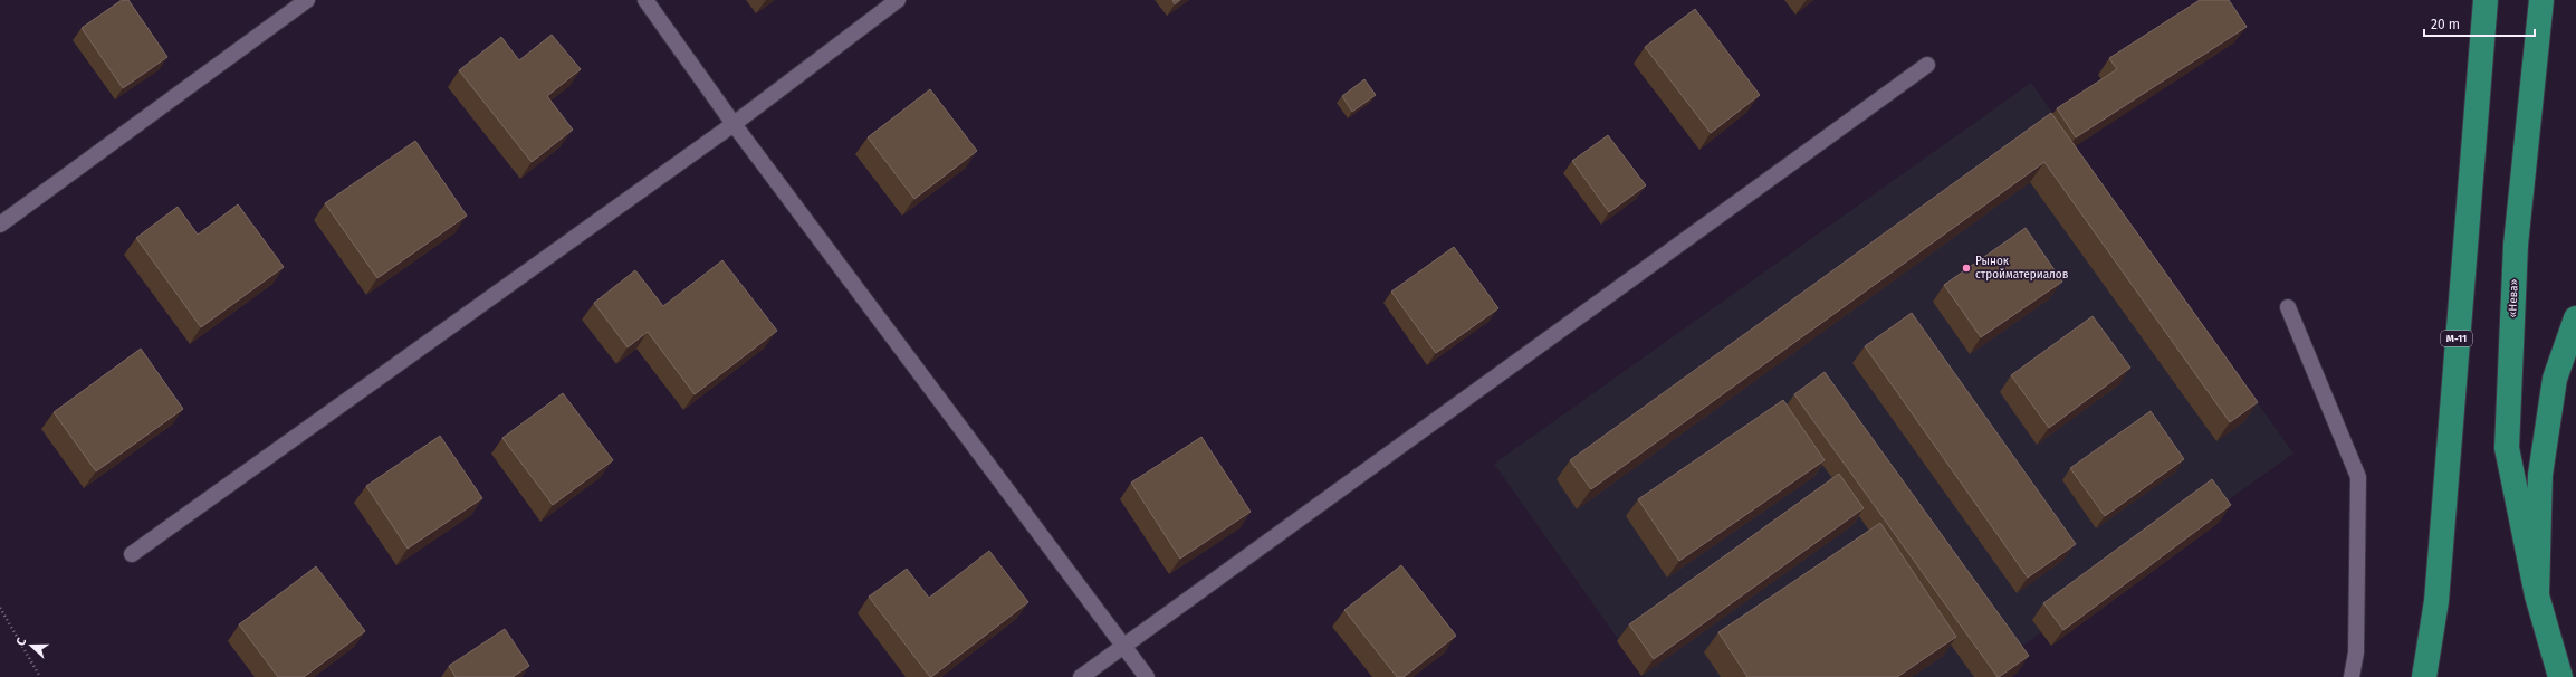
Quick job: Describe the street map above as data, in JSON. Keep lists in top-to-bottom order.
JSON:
{
  "streets": {
    "main road": ["«Нева»", "М-11"]
  },
  "places": ["Рынок стройматериалов"],
  "scale_bar": "20 m",
  "north": "left"
}
